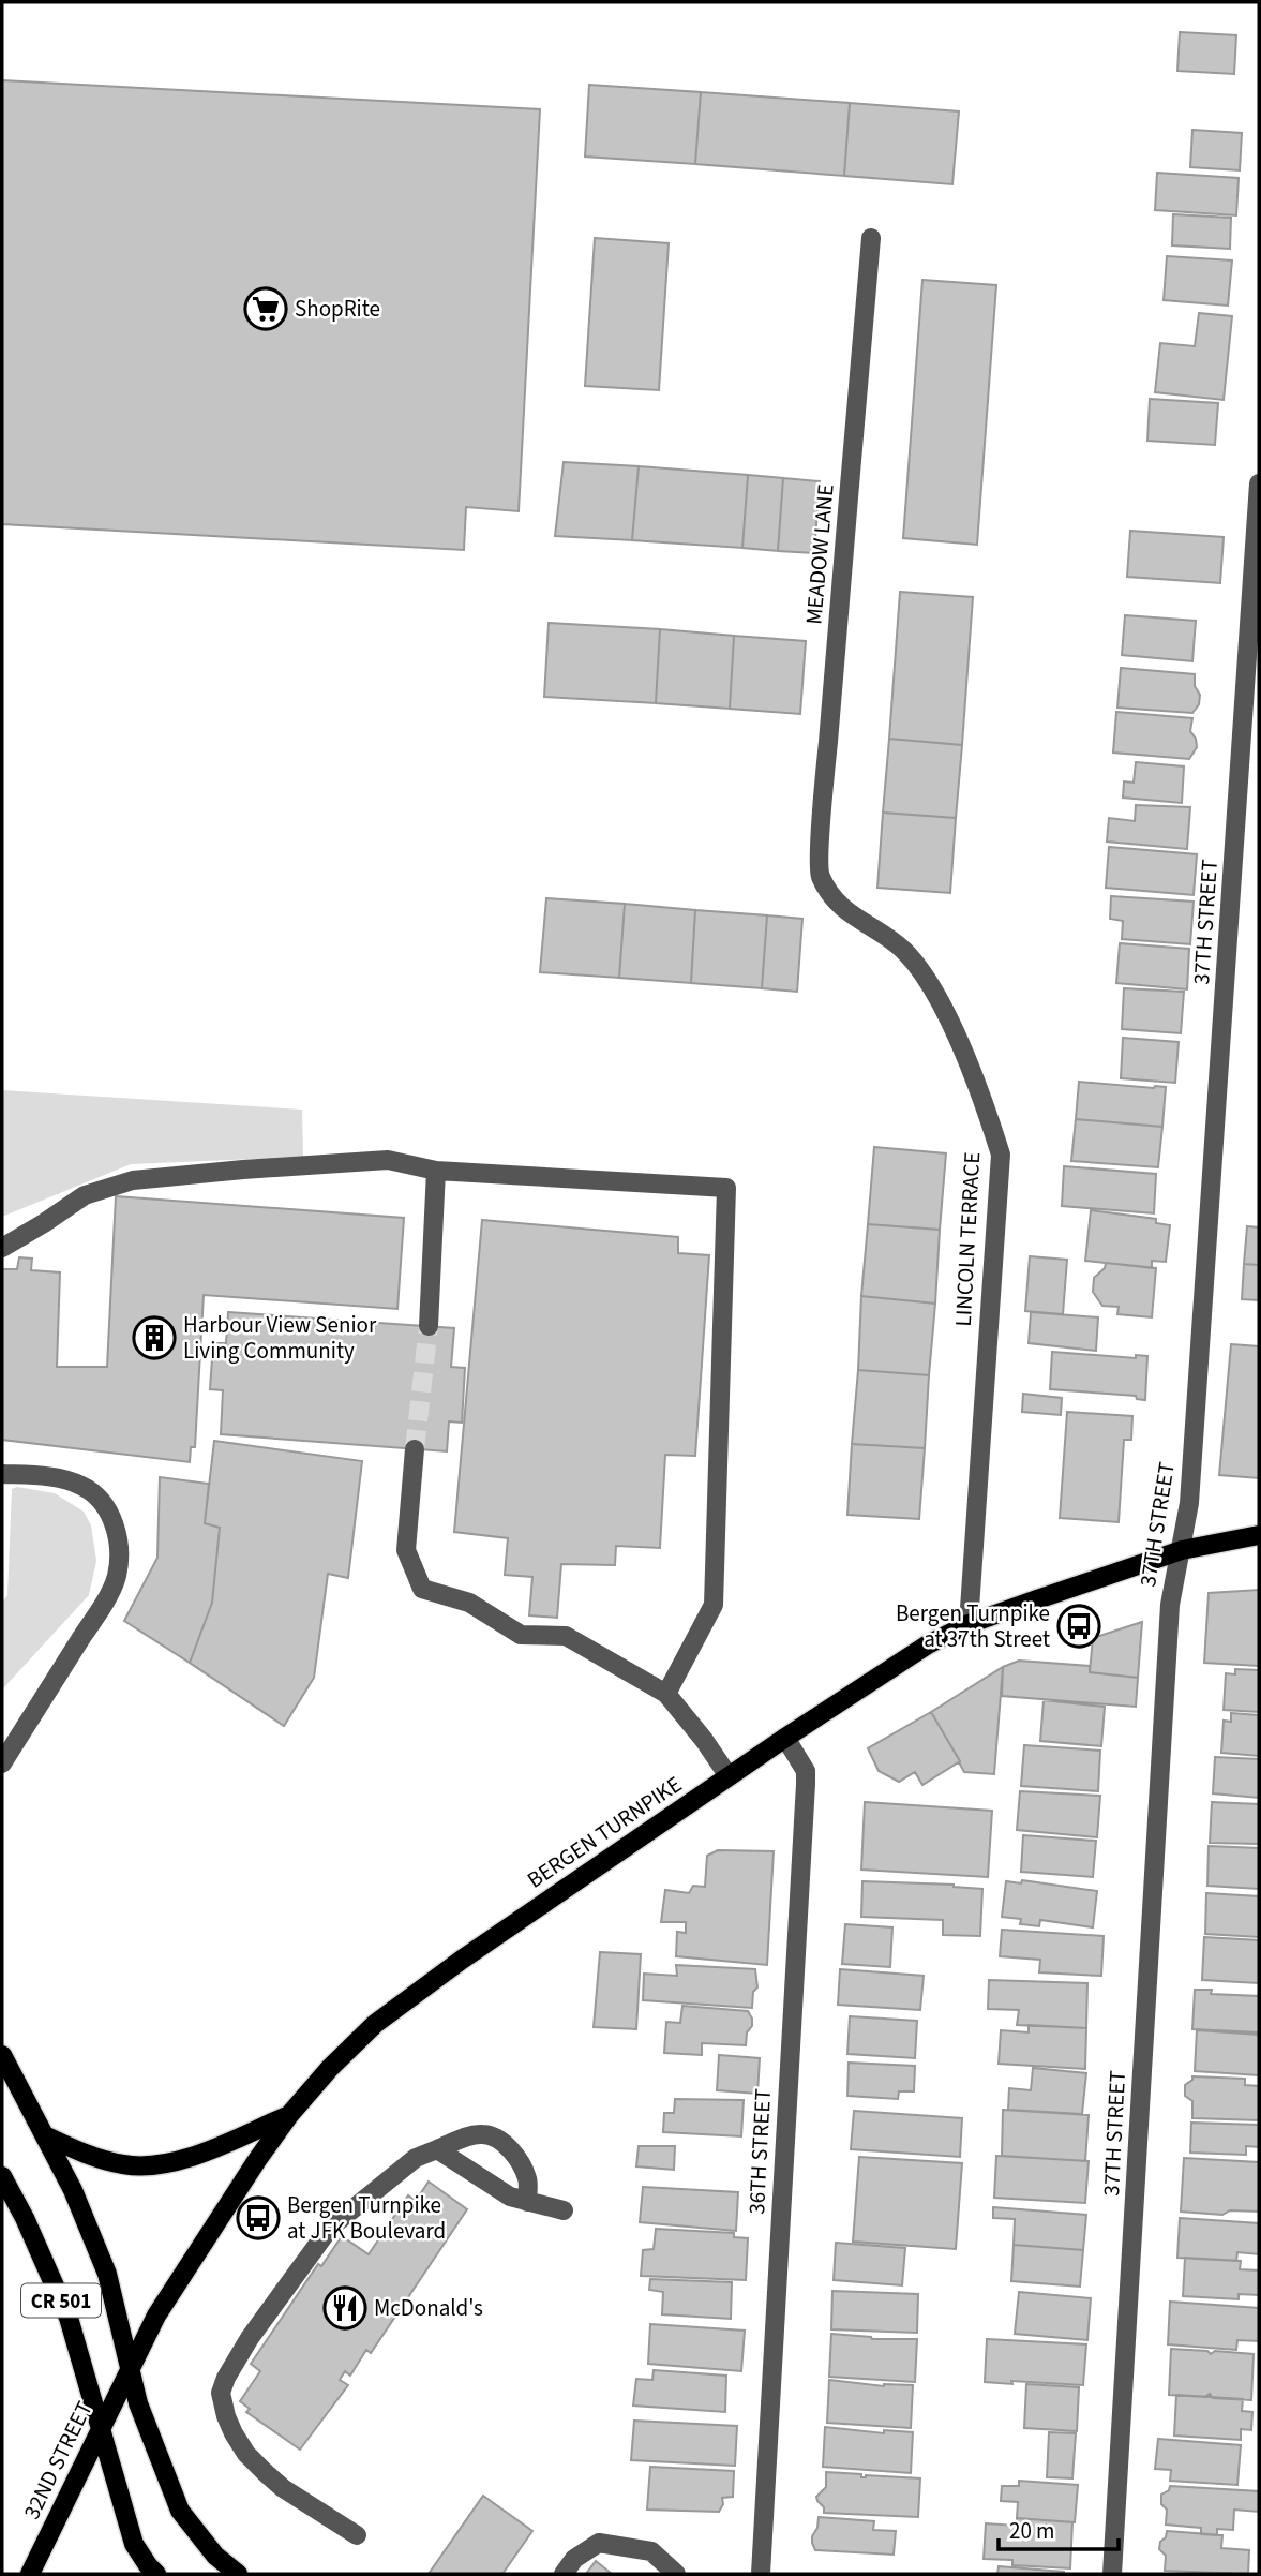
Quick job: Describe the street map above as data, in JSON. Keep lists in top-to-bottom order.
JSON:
{
  "streets": {
    "main road": ["BERGEN TURNPIKE", "CR 501", "32ND STREET"],
    "street": [
      "MEADOW LANE",
      "37TH STREET",
      "LINCOLN TERRACE",
      "36TH STREET"
    ]
  },
  "crossings": [
    ["MEADOW LANE", "LINCOLN TERRACE"],
    ["37TH STREET", "BERGEN TURNPIKE"],
    ["LINCOLN TERRACE", "BERGEN TURNPIKE"],
    ["BERGEN TURNPIKE", "36TH STREET"],
    ["BERGEN TURNPIKE", "CR 501"],
    ["BERGEN TURNPIKE", "32ND STREET"],
    ["CR 501", "32ND STREET"]
  ],
  "places": {
    "supermarket": ["ShopRite"],
    "building": ["Harbour View Senior Living Community"],
    "bus stop": ["Bergen Turnpike at 37th Street", "Bergen Turnpike at JFK Boulevard"],
    "restaurant": ["McDonald's"]
  },
  "scale_bar": "20 m"
}
